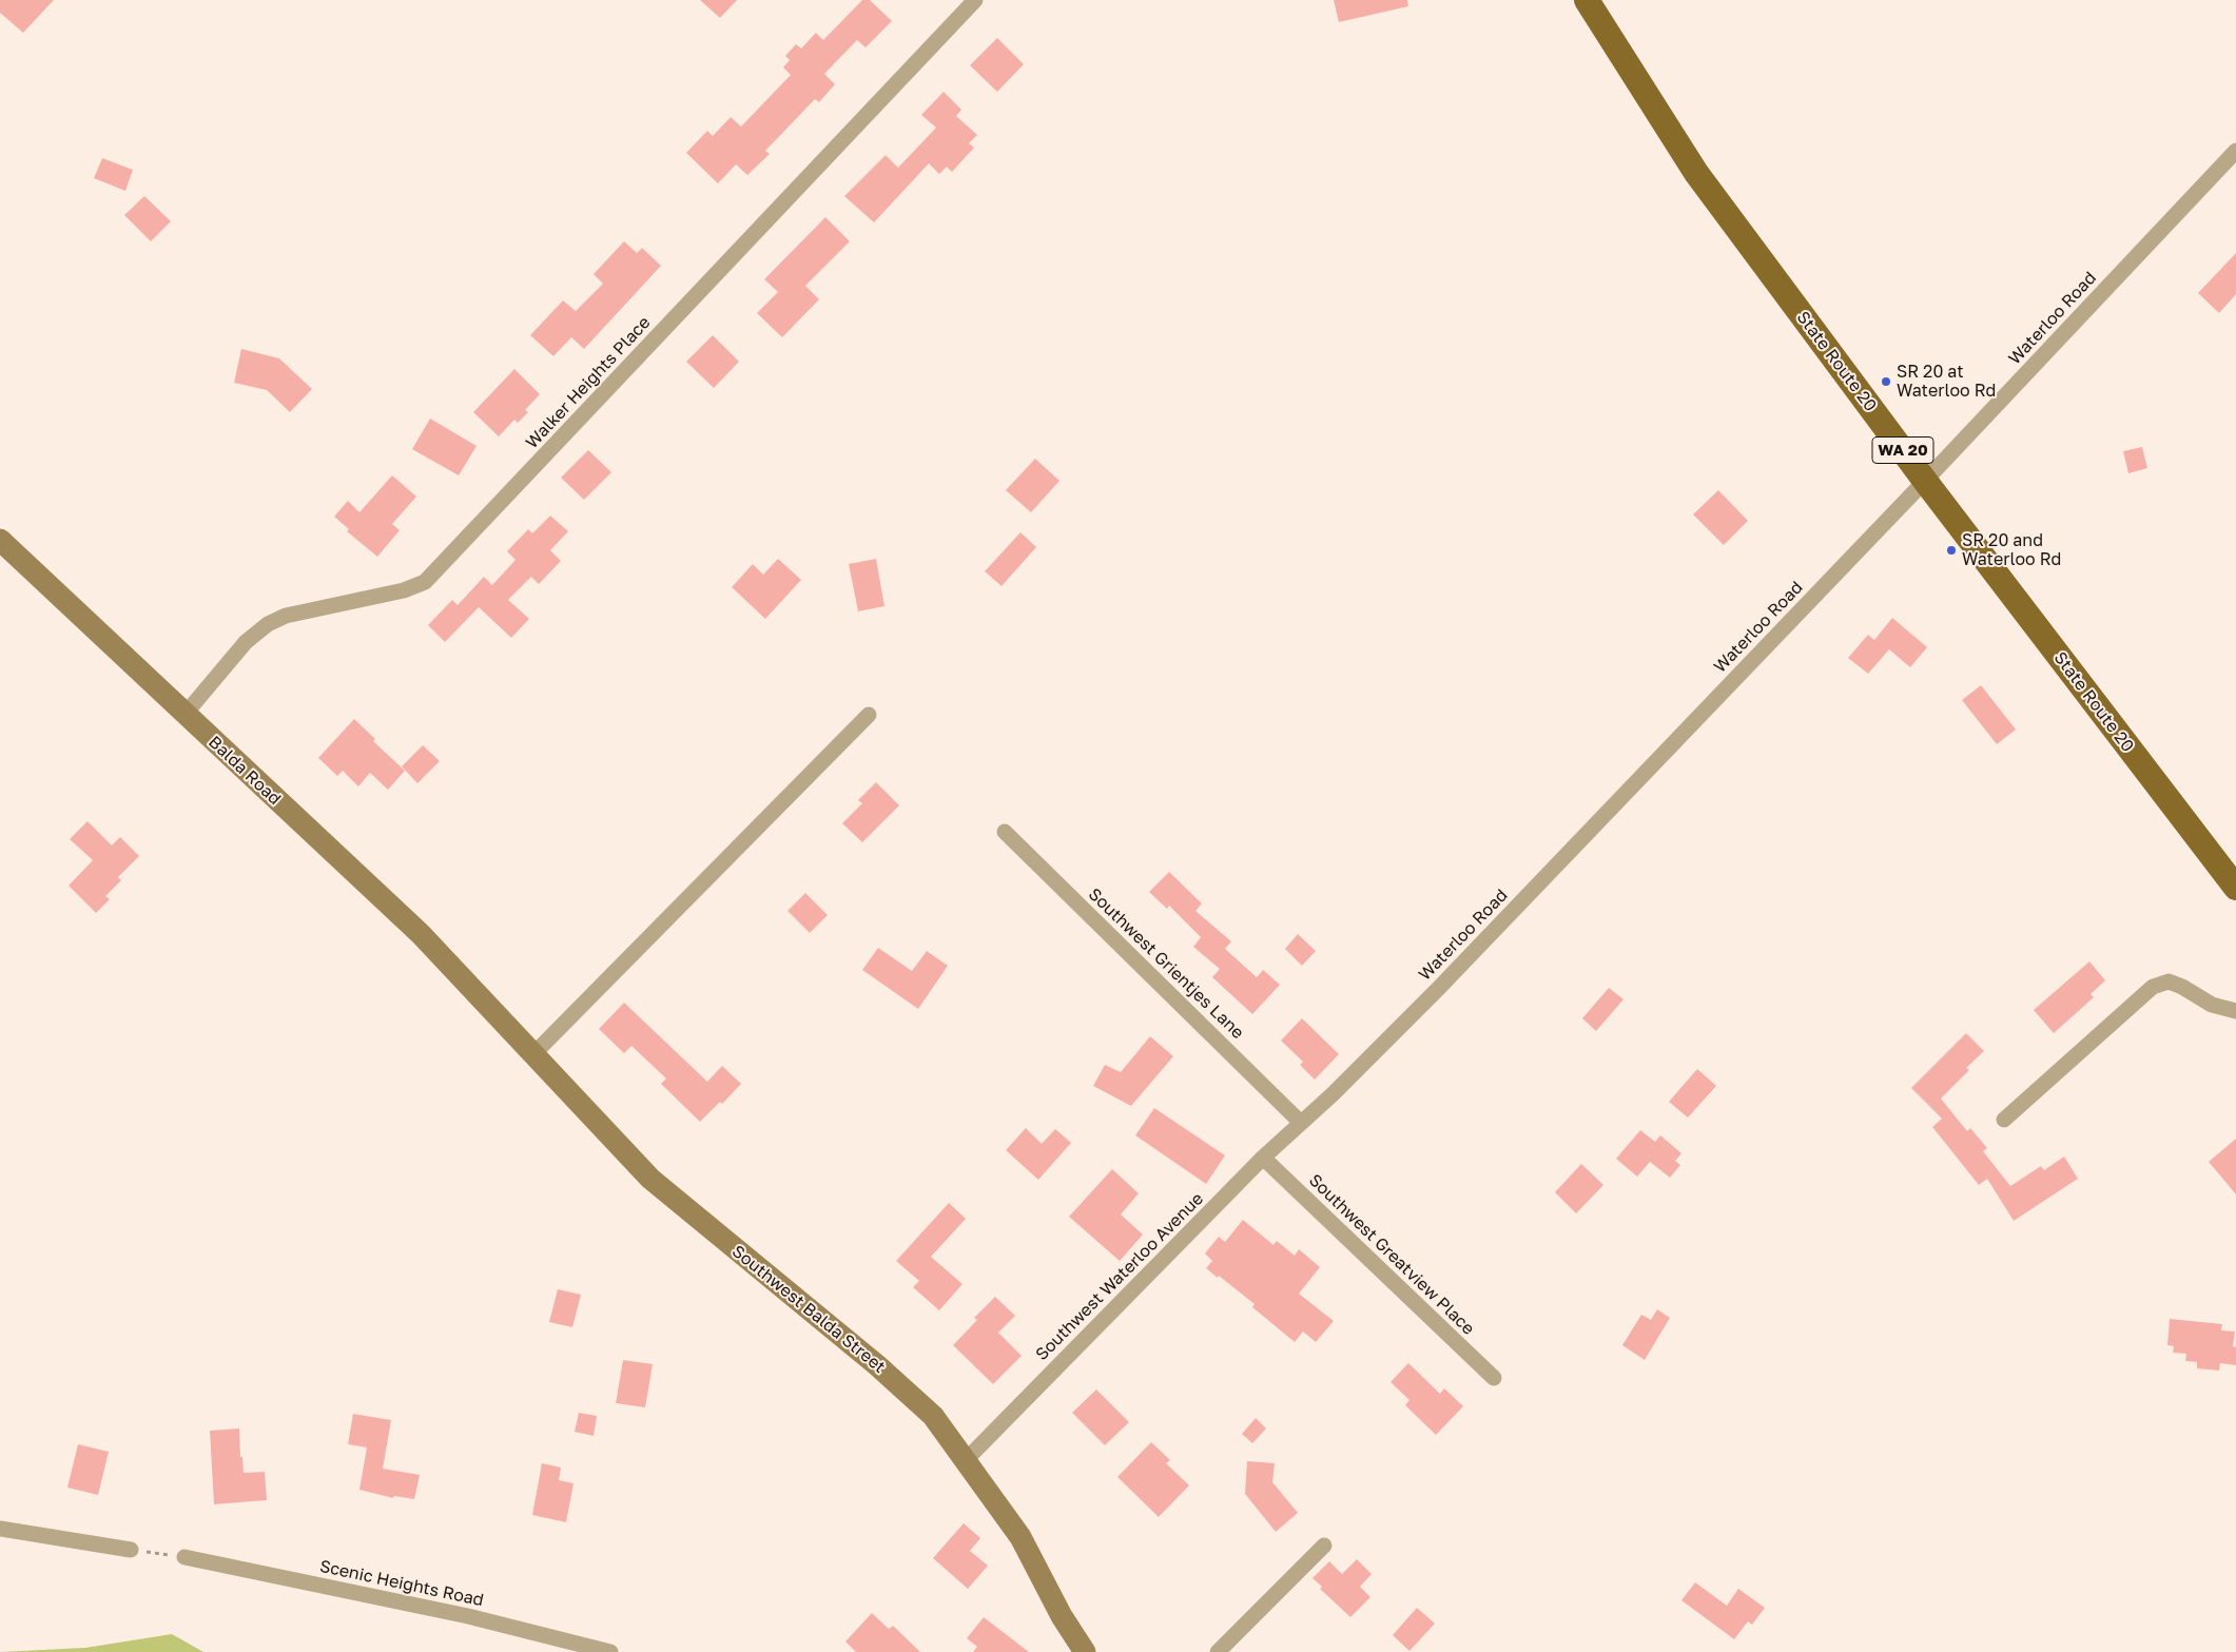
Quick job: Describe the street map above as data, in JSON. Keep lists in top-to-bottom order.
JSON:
{
  "streets": {
    "main road": ["State Route 20", "WA 20"],
    "street": [
      "Waterloo Road",
      "Walker Heights Place",
      "Balda Road",
      "Southwest Grientjes Lane",
      "Southwest Greatview Place",
      "Southwest Waterloo Avenue",
      "Southwest Balda Street",
      "Scenic Heights Road"
    ]
  },
  "crossings": [
    ["Waterloo Road", "State Route 20"],
    ["Waterloo Road", "Southwest Grientjes Lane"],
    ["Waterloo Road", "Southwest Waterloo Avenue"],
    ["Walker Heights Place", "Balda Road"],
    ["Balda Road", "Southwest Balda Street"],
    ["Southwest Grientjes Lane", "Southwest Waterloo Avenue"],
    ["Southwest Greatview Place", "Southwest Waterloo Avenue"],
    ["Southwest Waterloo Avenue", "Southwest Balda Street"]
  ],
  "places": ["SR 20 at Waterloo Rd", "SR 20 and Waterloo Rd"]
}
